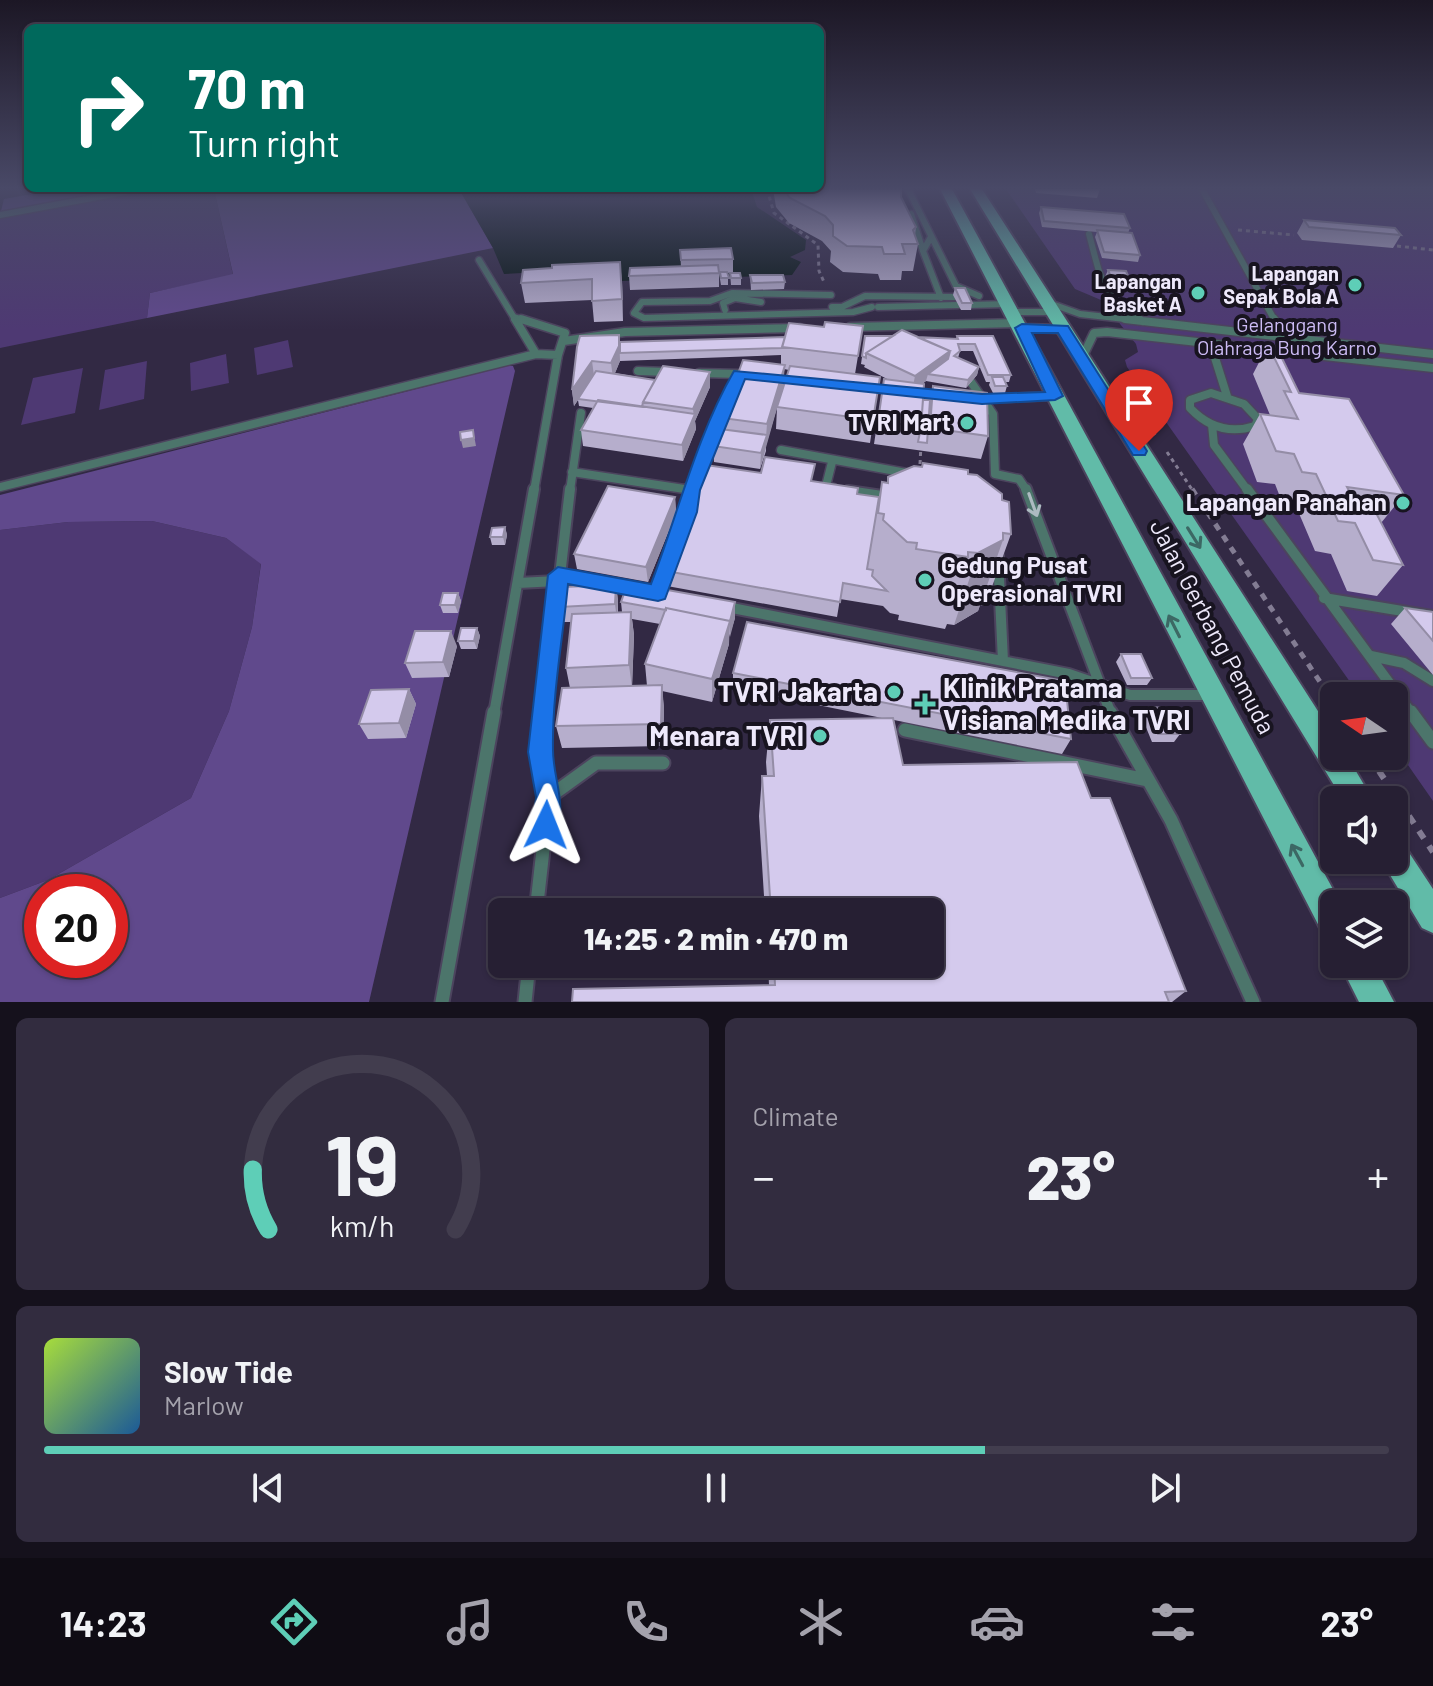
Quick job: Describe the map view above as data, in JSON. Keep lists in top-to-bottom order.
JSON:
{
  "streets": {
    "main road": ["Jalan Gerbang Pemuda"]
  },
  "parks": ["Gelanggang Olahraga Bung Karno"],
  "places": {
    "other": [
      "Lapangan Sepak Bola A",
      "Lapangan Basket A",
      "TVRI Mart",
      "Lapangan Panahan",
      "Gedung Pusat Operasional TVRI",
      "TVRI Jakarta",
      "Menara TVRI"
    ],
    "health": ["Klinik Pratama Visiana Medika TVRI"]
  },
  "north": "left",
  "page": {
    "turn": ["70 m", "Turn right"],
    "limit": "20",
    "trip": "14:25 · 2 min · 470 m",
    "tile": "Climate",
    "heat": ["−", "23°", "+"],
    "song": ["Slow Tide", "Marlow"],
    "tabs": ["14:23", "23°"],
    "gauge": ["19", "km/h"]
  }
}
